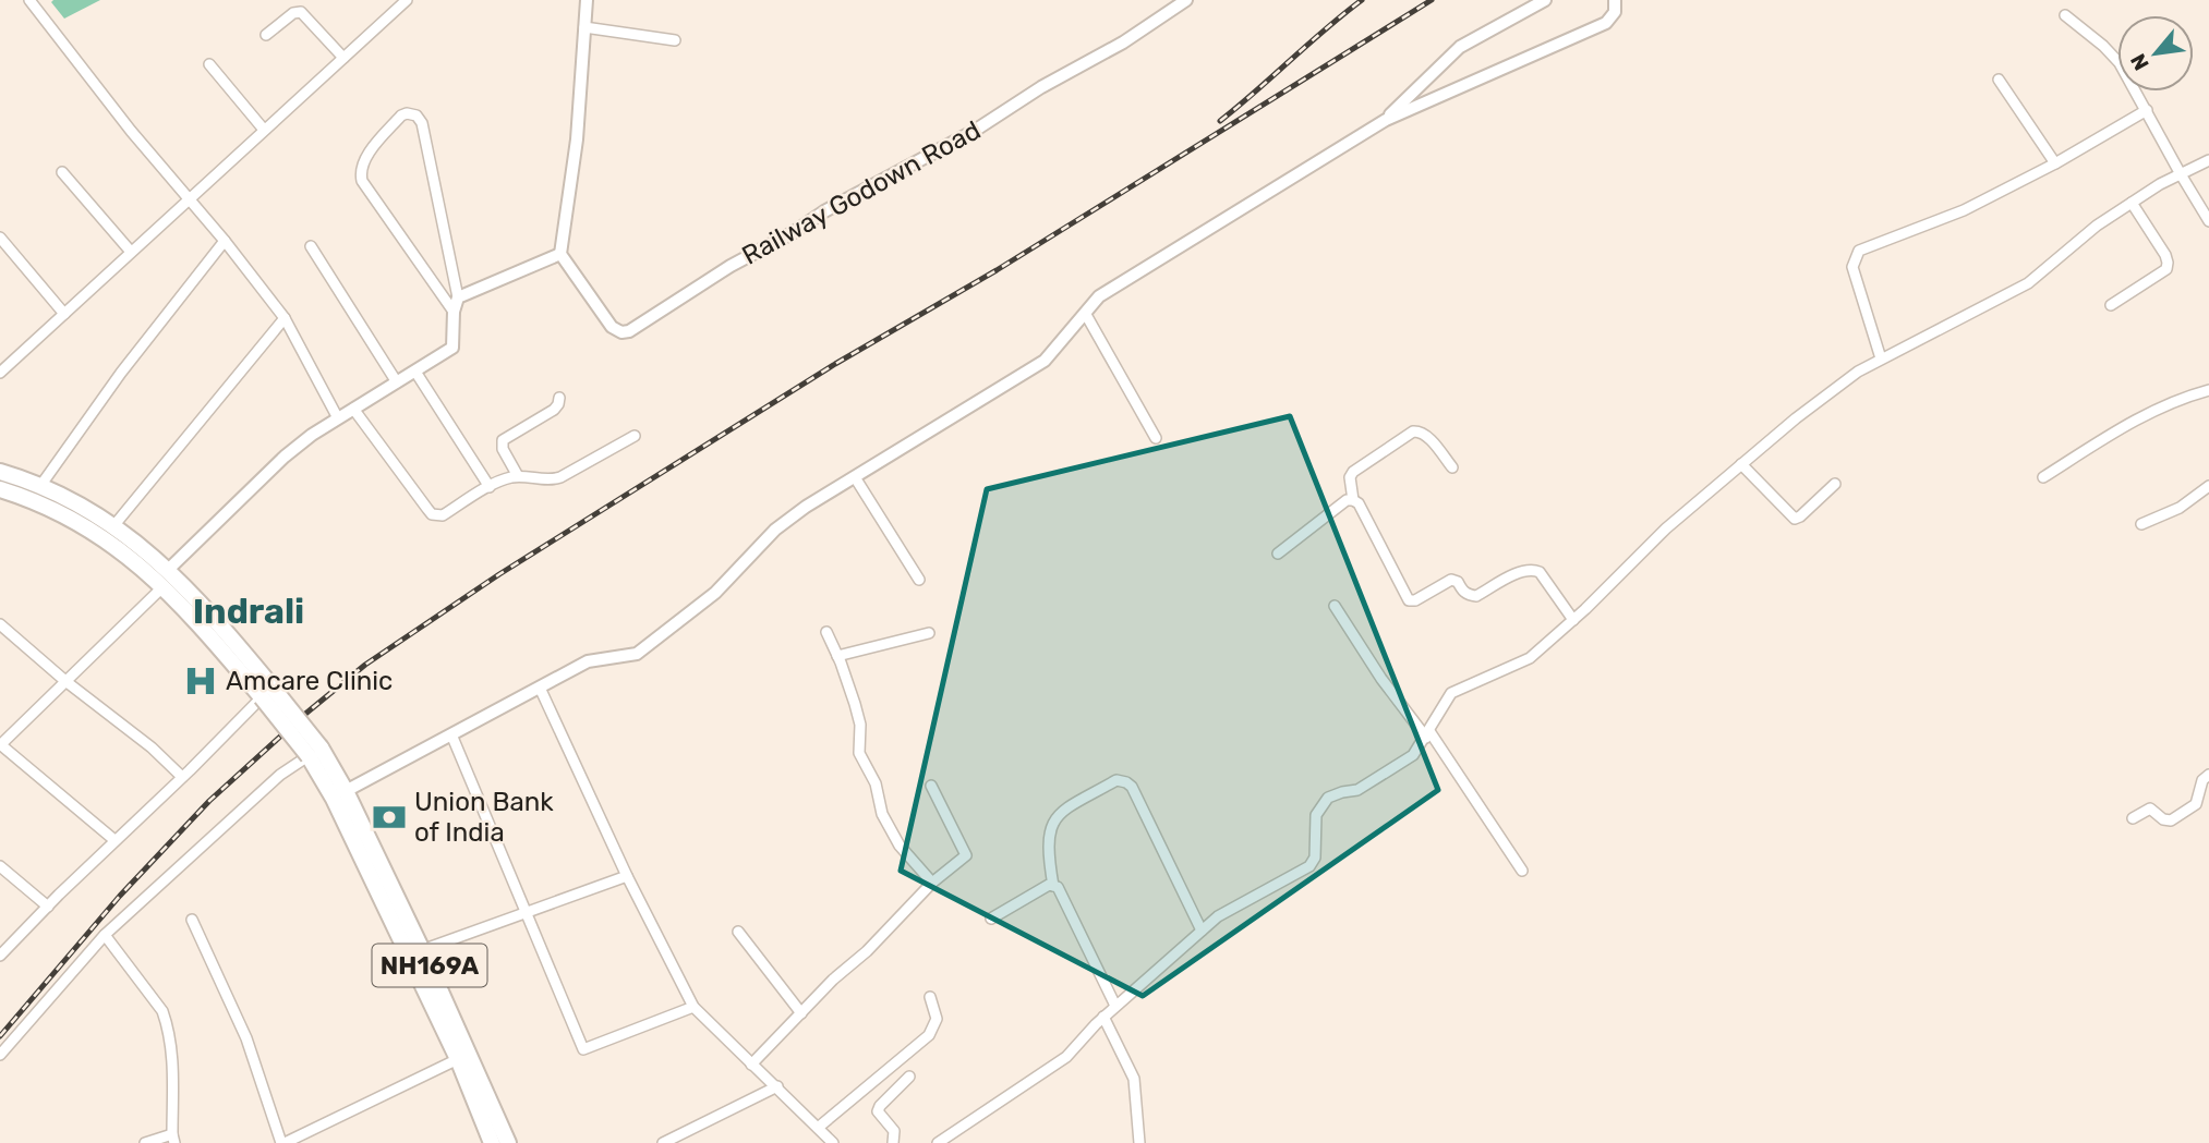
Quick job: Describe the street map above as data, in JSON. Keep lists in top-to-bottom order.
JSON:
{
  "streets": {
    "highway": ["NH169A"],
    "street": ["Railway Godown Road"]
  },
  "districts": ["Indrali"],
  "places": {
    "hospital": ["Amcare Clinic"],
    "bank": ["Union Bank of India"]
  },
  "north": "bottom left"
}
